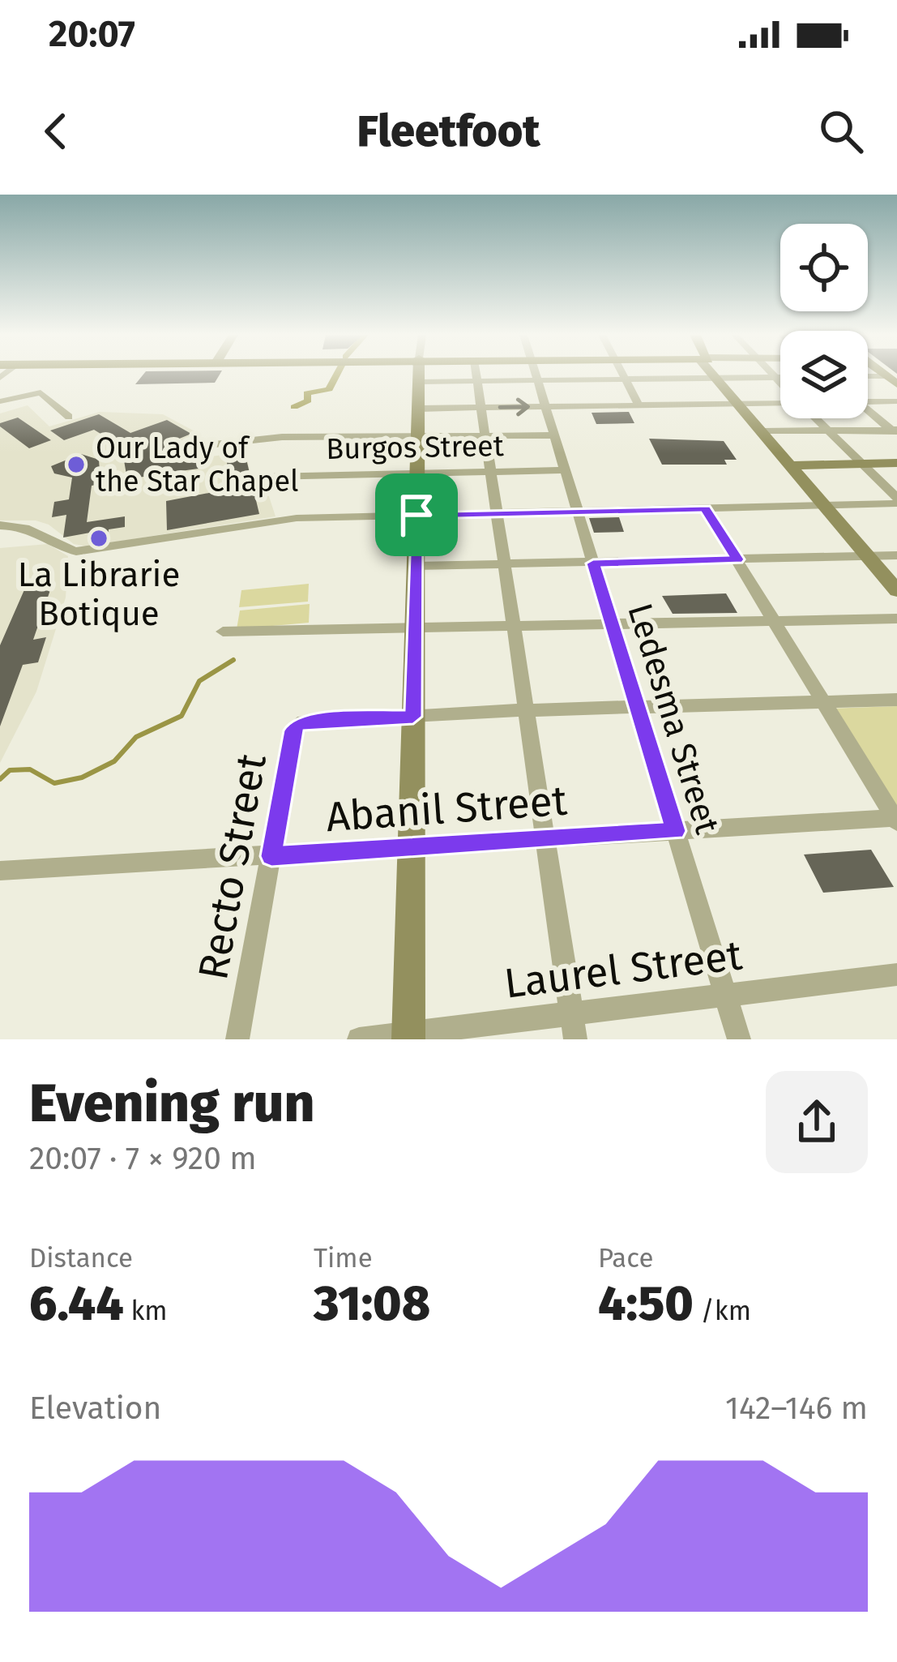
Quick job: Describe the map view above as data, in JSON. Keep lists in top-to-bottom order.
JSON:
{
  "streets": {
    "street": [
      "Burgos Street",
      "Ledesma Street",
      "Abanil Street",
      "Recto Street",
      "Laurel Street"
    ]
  },
  "crossings": [
    ["Burgos Street", "Ledesma Street"],
    ["Ledesma Street", "Abanil Street"],
    ["Ledesma Street", "Recto Street"],
    ["Ledesma Street", "Laurel Street"],
    ["Abanil Street", "Recto Street"]
  ],
  "places": ["Our Lady of the Star Chapel", "La Librarie Botique"],
  "page": {
    "status": "20:07",
    "header": "Fleetfoot",
    "heading": ["Evening run", "20:07 · 7 × 920 m"],
    "stats": [
      ["Distance", "6.44 km"],
      ["Time", "31:08"],
      ["Pace", "4:50 /km"]
    ],
    "chart": ["Elevation", "142–146 m"]
  }
}
